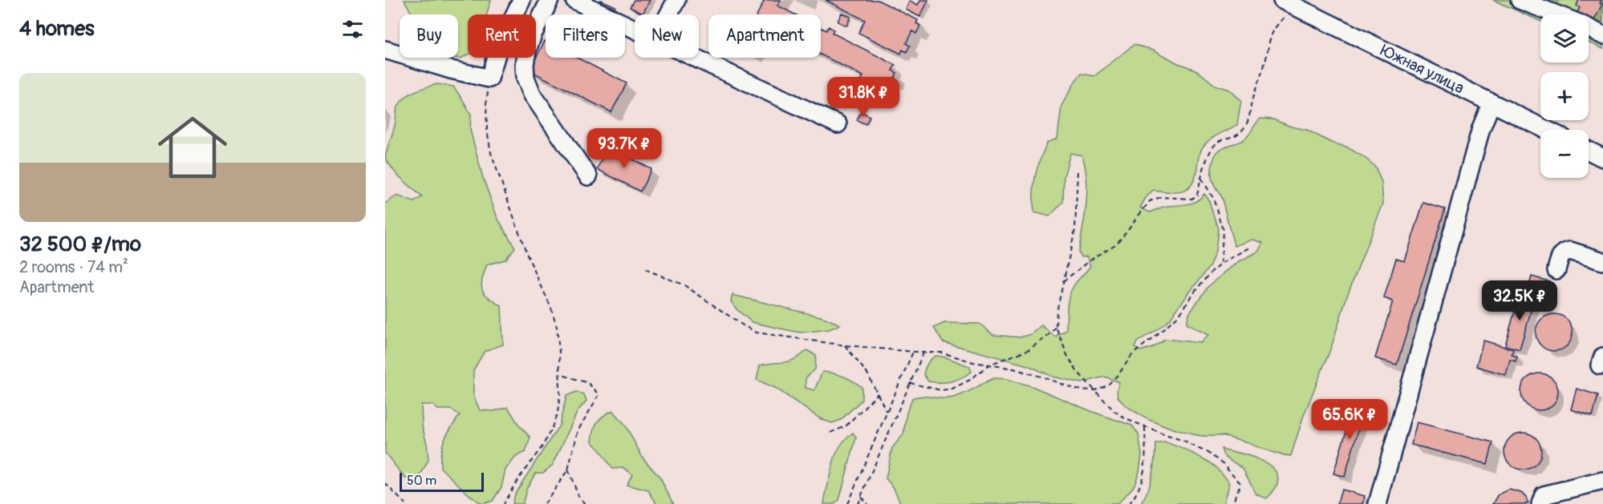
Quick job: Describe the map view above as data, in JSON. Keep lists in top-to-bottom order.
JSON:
{
  "streets": {
    "street": ["Южная улица"]
  },
  "scale_bar": "50 m",
  "page": {
    "heading": "4 homes",
    "map_buttons": ["+", "−"],
    "chip": [
      "Buy",
      "Rent",
      "Filters",
      "New",
      "Apartment"
    ],
    "list": [
      {
        "name": "32 500 ₽/mo",
        "note": "2 rooms · 74 m² · Apartment"
      }
    ],
    "price": [
      "31.8K ₽",
      "93.7K ₽",
      "32.5K ₽",
      "65.6K ₽"
    ],
    "scale": "50 m"
  }
}
